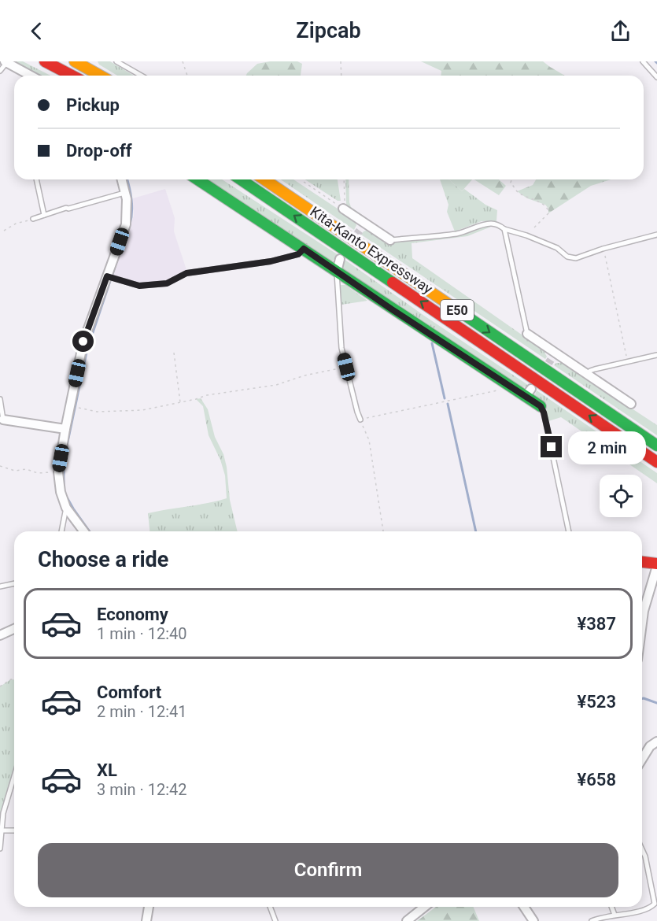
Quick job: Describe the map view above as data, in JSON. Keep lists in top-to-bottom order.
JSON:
{
  "streets": {
    "main road": ["Kita-Kanto Expressway", "E50"]
  },
  "page": {
    "header": "Zipcab",
    "banner": ["Pickup", "Drop-off"],
    "bubble": "2 min",
    "heading": "Choose a ride",
    "list": [
      {
        "name": "Economy",
        "note": "1 min · 12:40",
        "value": "¥387"
      },
      {
        "name": "Comfort",
        "note": "2 min · 12:41",
        "value": "¥523"
      },
      {
        "name": "XL",
        "note": "3 min · 12:42",
        "value": "¥658"
      }
    ],
    "buttons": "Confirm"
  }
}
